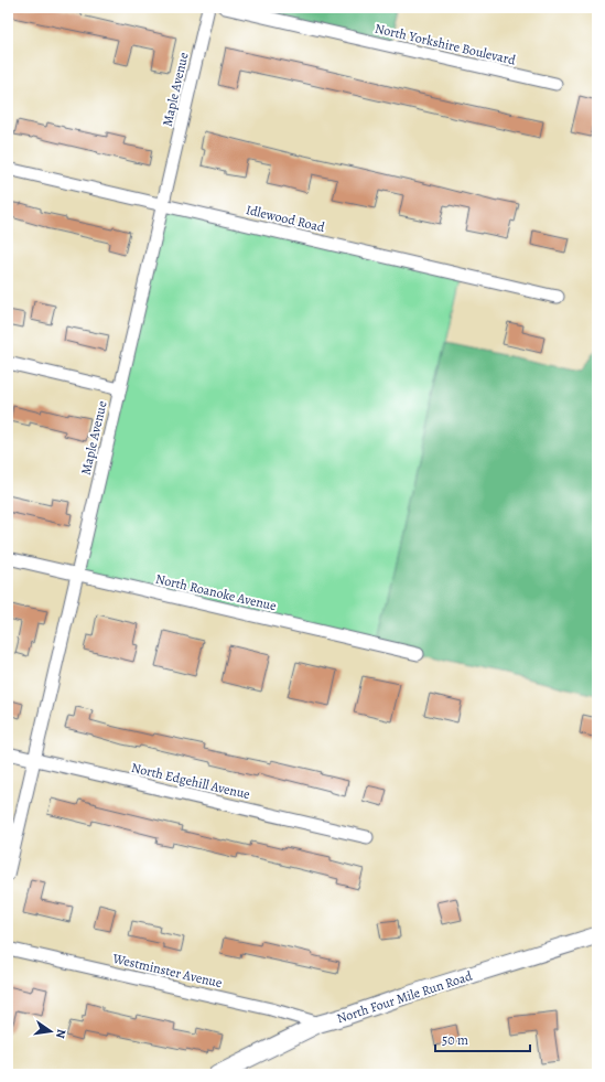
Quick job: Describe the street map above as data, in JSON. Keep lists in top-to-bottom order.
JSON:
{
  "streets": {
    "street": [
      "North Yorkshire Boulevard",
      "Maple Avenue",
      "Idlewood Road",
      "North Roanoke Avenue",
      "North Edgehill Avenue",
      "Westminster Avenue",
      "North Four Mile Run Road"
    ]
  },
  "crossings": [
    ["Maple Avenue", "Idlewood Road"],
    ["Maple Avenue", "North Roanoke Avenue"],
    ["Maple Avenue", "North Edgehill Avenue"],
    ["Westminster Avenue", "North Four Mile Run Road"]
  ],
  "scale_bar": "50 m",
  "north": "right"
}
